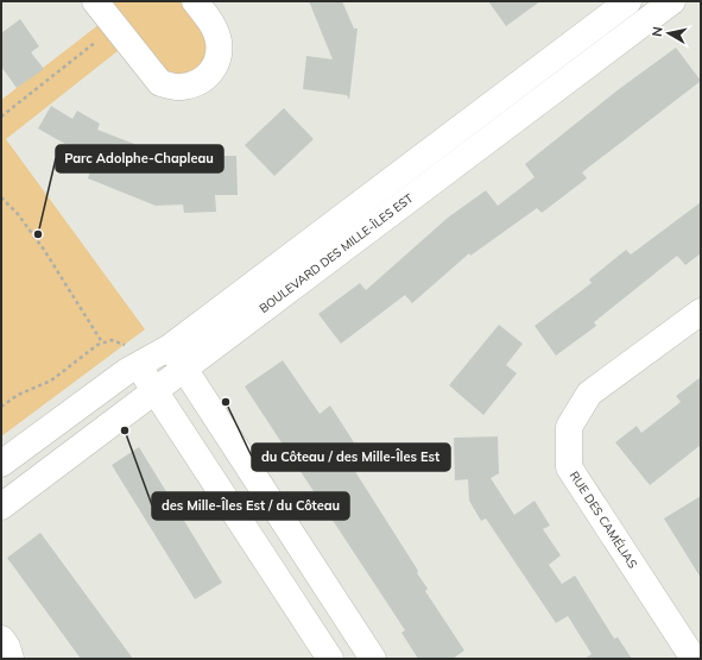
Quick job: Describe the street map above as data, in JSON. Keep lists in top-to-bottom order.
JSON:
{
  "streets": {
    "street": ["BOULEVARD DES MILLE-ÎLES EST", "RUE DES CAMÉLIAS"]
  },
  "places": ["Parc Adolphe-Chapleau", "du Côteau / des Mille-Îles Est", "des Mille-Îles Est / du Côteau"],
  "north": "left"
}
